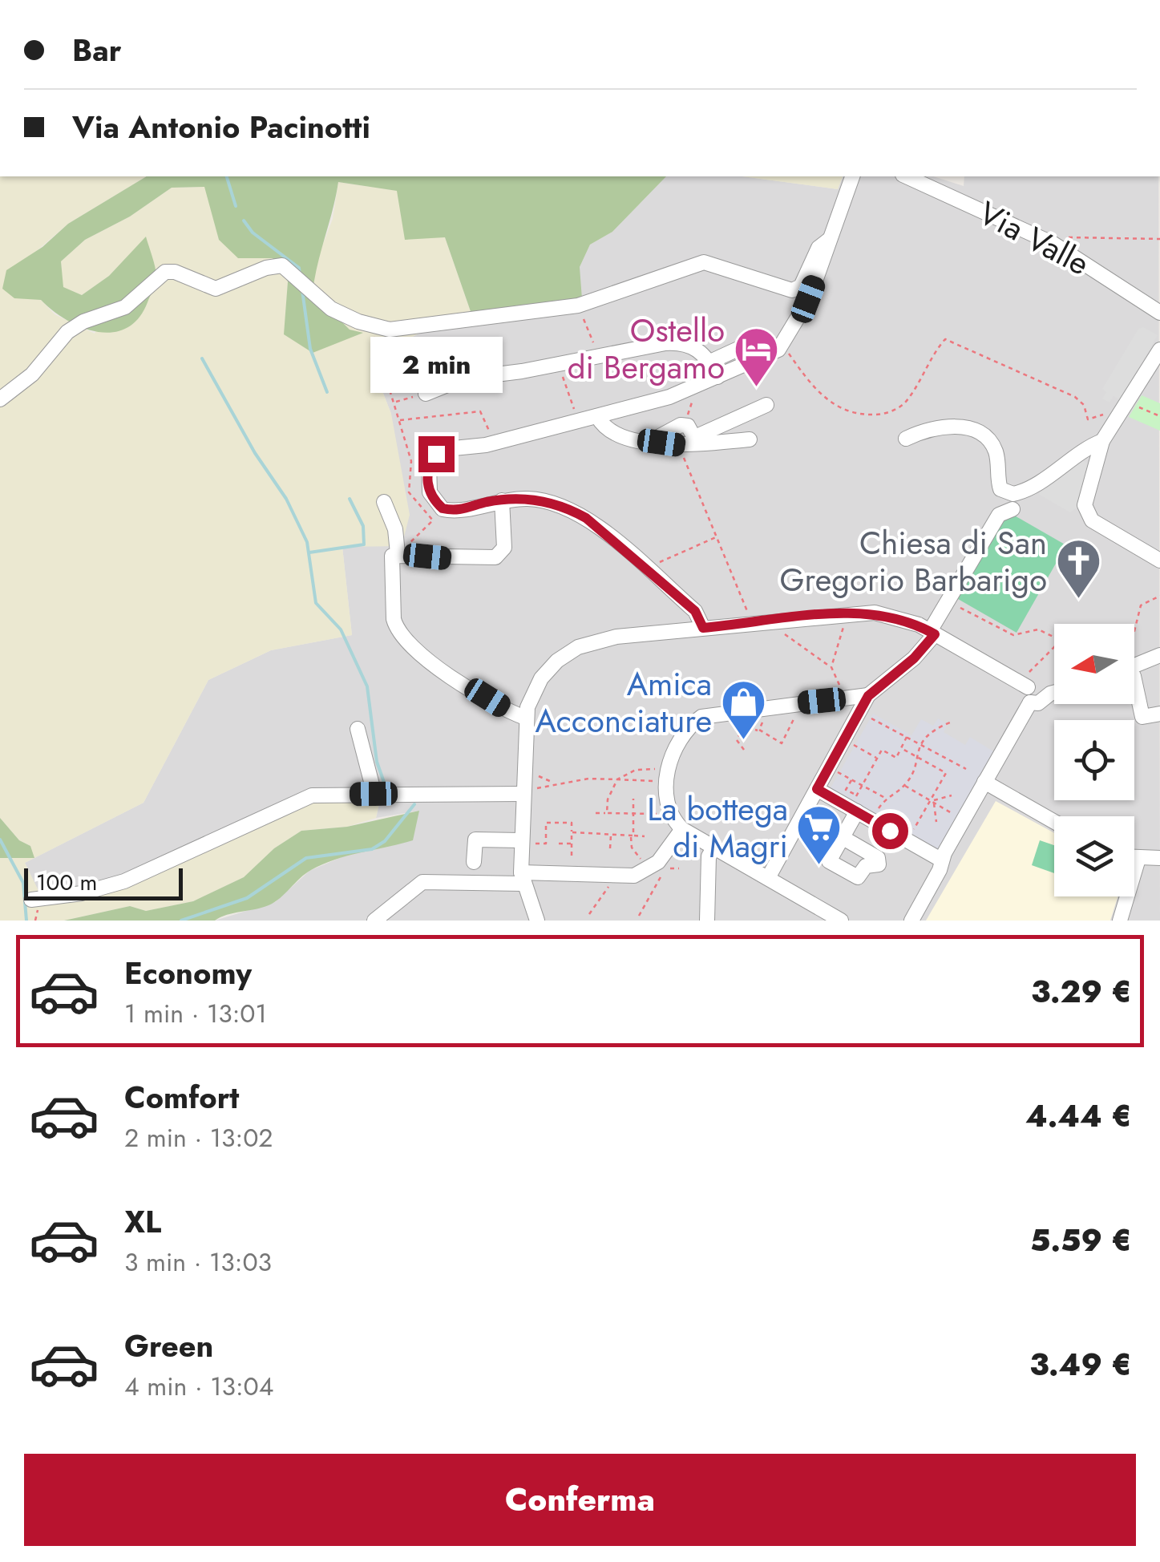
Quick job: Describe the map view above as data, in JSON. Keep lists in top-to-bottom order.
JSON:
{
  "streets": {
    "street": ["Via Valle"]
  },
  "places": {
    "hotel": ["Ostello di Bergamo"],
    "church": ["Chiesa di San Gregorio Barbarigo"],
    "shop": ["Amica Acconciature"],
    "supermarket": ["La bottega di Magri"]
  },
  "scale_bar": "100 m",
  "north": "left",
  "page": {
    "banner": ["Bar", "Via Antonio Pacinotti"],
    "bubble": "2 min",
    "scale": "100 m",
    "list": [
      {
        "name": "Economy",
        "note": "1 min · 13:01",
        "value": "3.29 €"
      },
      {
        "name": "Comfort",
        "note": "2 min · 13:02",
        "value": "4.44 €"
      },
      {
        "name": "XL",
        "note": "3 min · 13:03",
        "value": "5.59 €"
      },
      {
        "name": "Green",
        "note": "4 min · 13:04",
        "value": "3.49 €"
      }
    ],
    "buttons": "Conferma"
  }
}
